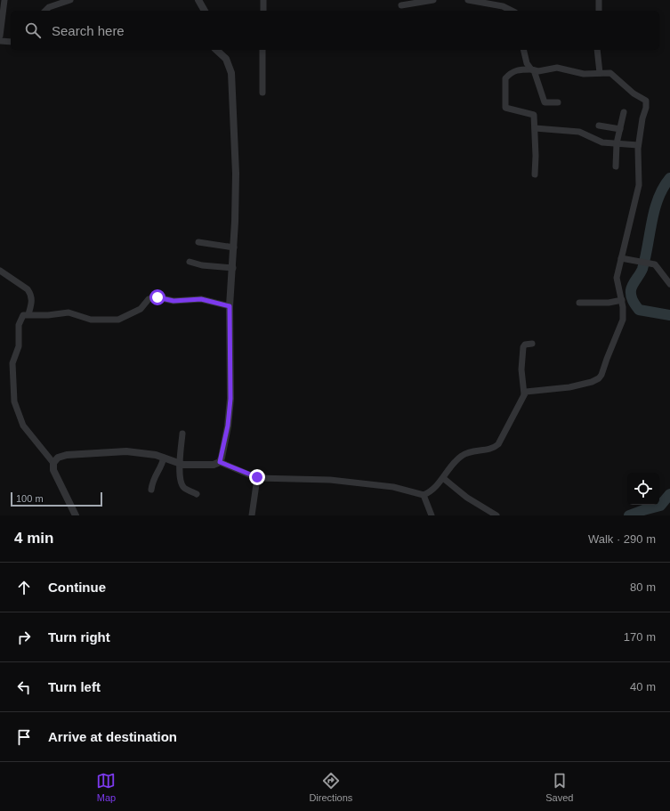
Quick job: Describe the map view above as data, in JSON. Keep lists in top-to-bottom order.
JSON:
{
  "scale_bar": "100 m",
  "page": {
    "search": "Search here",
    "scale": "100 m",
    "heading": ["4 min", "Walk · 290 m"],
    "list": [
      ["Continue", "80 m"],
      ["Turn right", "170 m"],
      ["Turn left", "40 m"],
      "Arrive at destination"
    ],
    "nav": ["Map", "Directions", "Saved"]
  }
}
